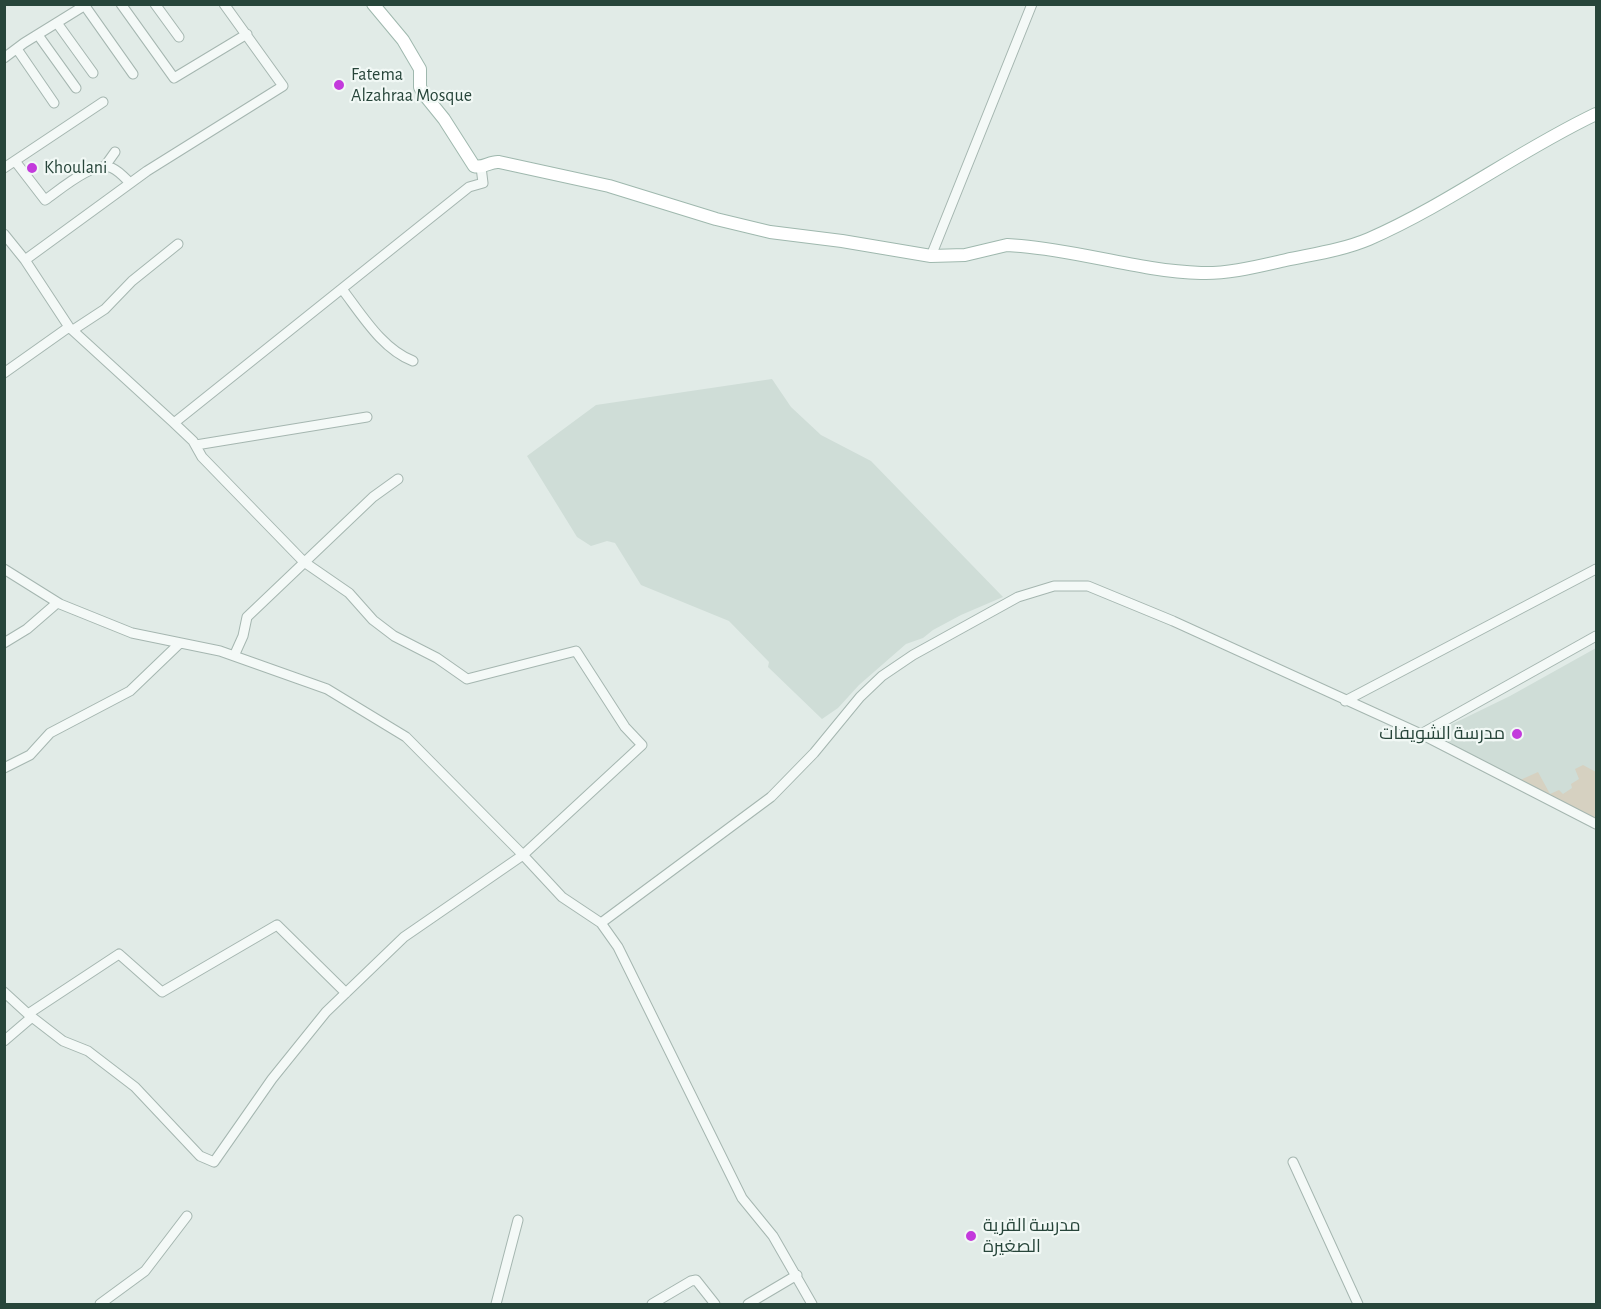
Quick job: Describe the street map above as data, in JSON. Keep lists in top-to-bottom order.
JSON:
{
  "places": [
    "Fatema Alzahraa Mosque",
    "Khoulani",
    "مدرسة الشويفات",
    "مدرسة القرية الصغيرة"
  ]
}
